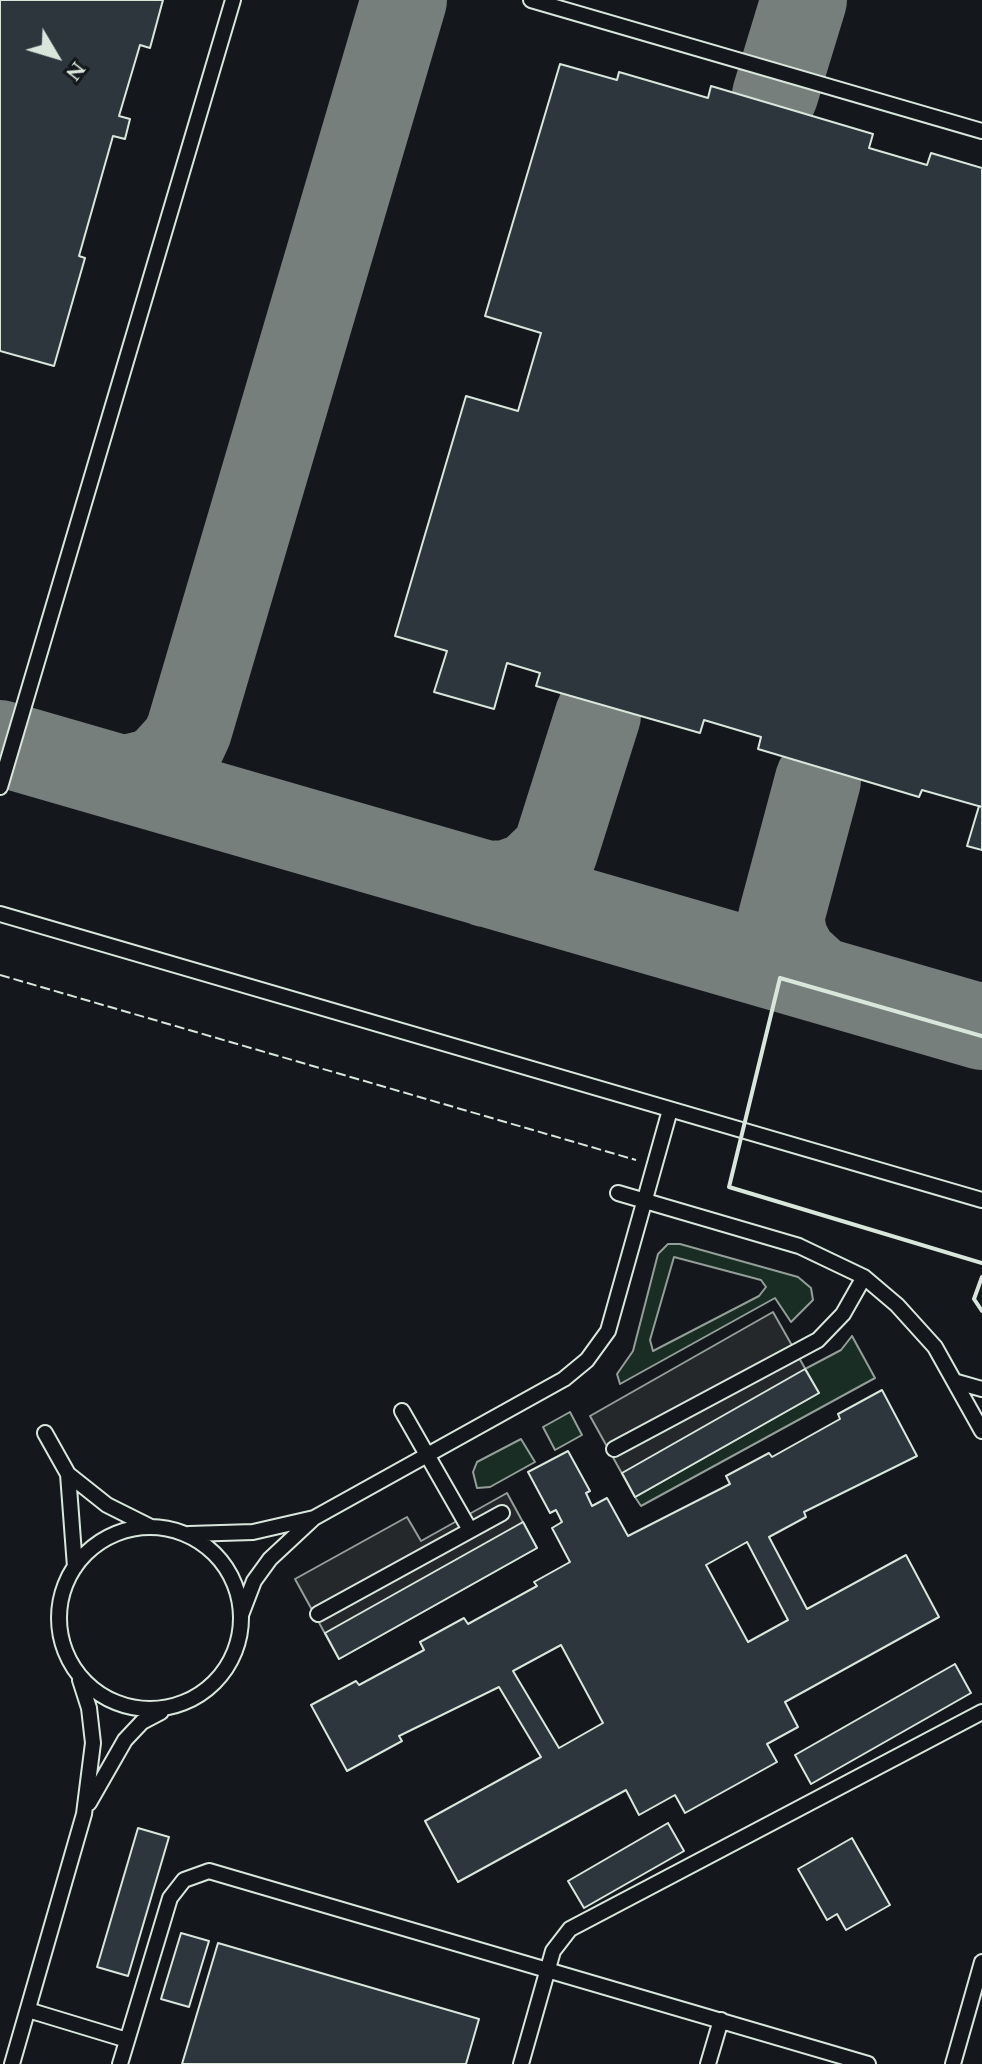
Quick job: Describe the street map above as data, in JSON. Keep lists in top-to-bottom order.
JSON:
{
  "north": "bottom right"
}
